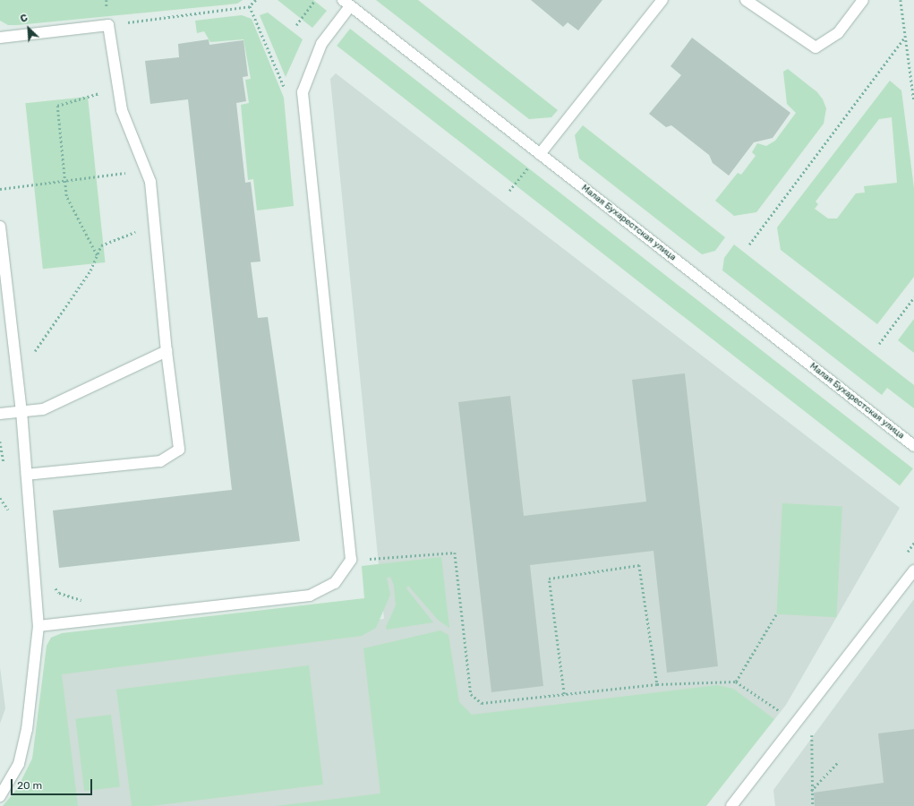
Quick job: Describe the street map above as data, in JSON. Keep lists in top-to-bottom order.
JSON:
{
  "streets": {
    "street": ["Малая Бухарестская улица"]
  },
  "scale_bar": "20 m",
  "north": "top left"
}
